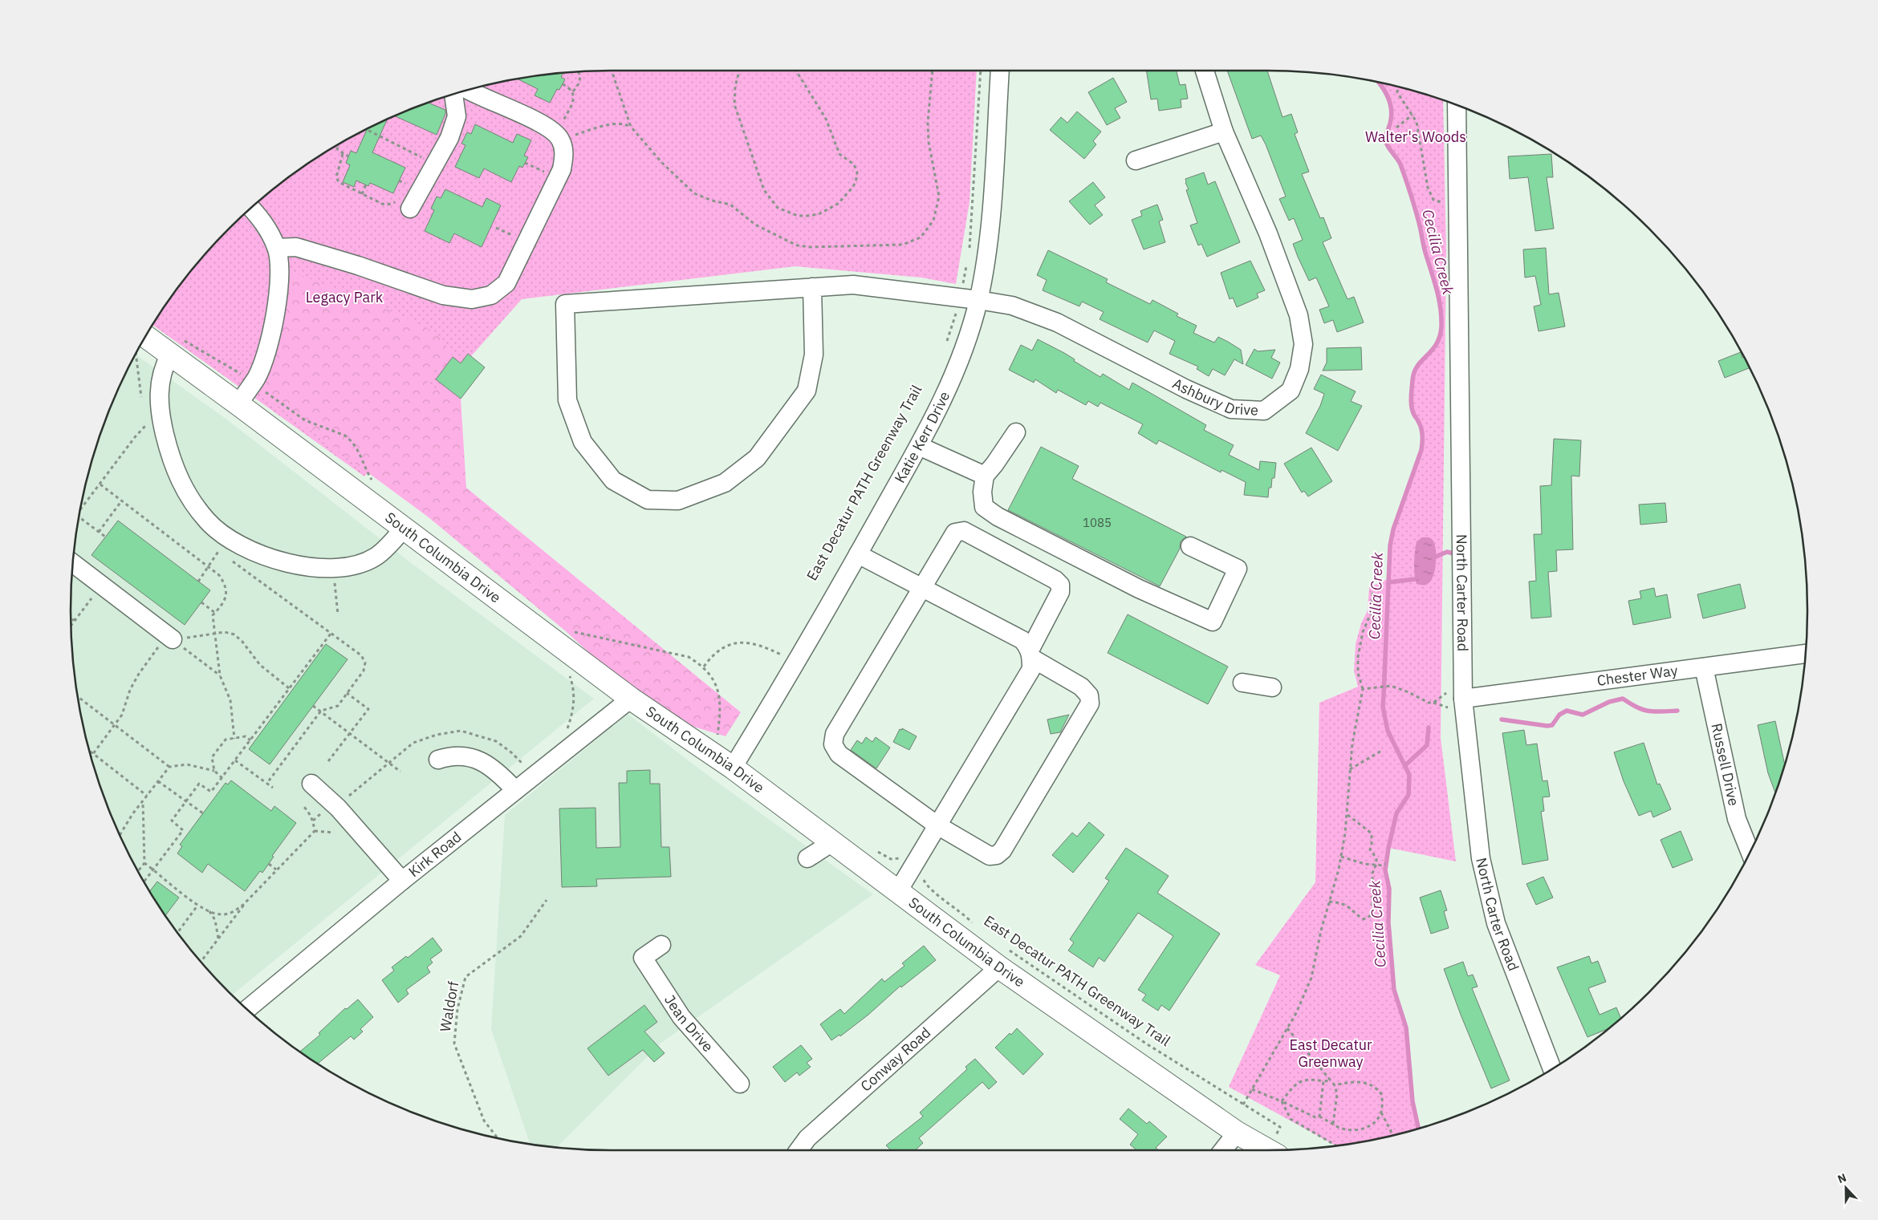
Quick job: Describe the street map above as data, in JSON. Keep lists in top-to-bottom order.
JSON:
{
  "streets": {
    "main road": ["South Columbia Drive"],
    "street": [
      "Ashbury Drive",
      "Katie Kerr Drive",
      "North Carter Road",
      "Chester Way",
      "Russell Drive",
      "Kirk Road",
      "Jean Drive",
      "Conway Road"
    ],
    "path": ["East Decatur PATH Greenway Trail", "Waldorf"]
  },
  "crossings": [
    ["Ashbury Drive", "Katie Kerr Drive"],
    ["Katie Kerr Drive", "South Columbia Drive"],
    ["South Columbia Drive", "Kirk Road"],
    ["South Columbia Drive", "Conway Road"],
    ["North Carter Road", "Chester Way"],
    ["Chester Way", "Russell Drive"]
  ],
  "water": ["Cecilia Creek"],
  "parks": ["Walter's Woods", "Legacy Park", "East Decatur Greenway"],
  "house_numbers": ["1085"],
  "north": "top"
}
